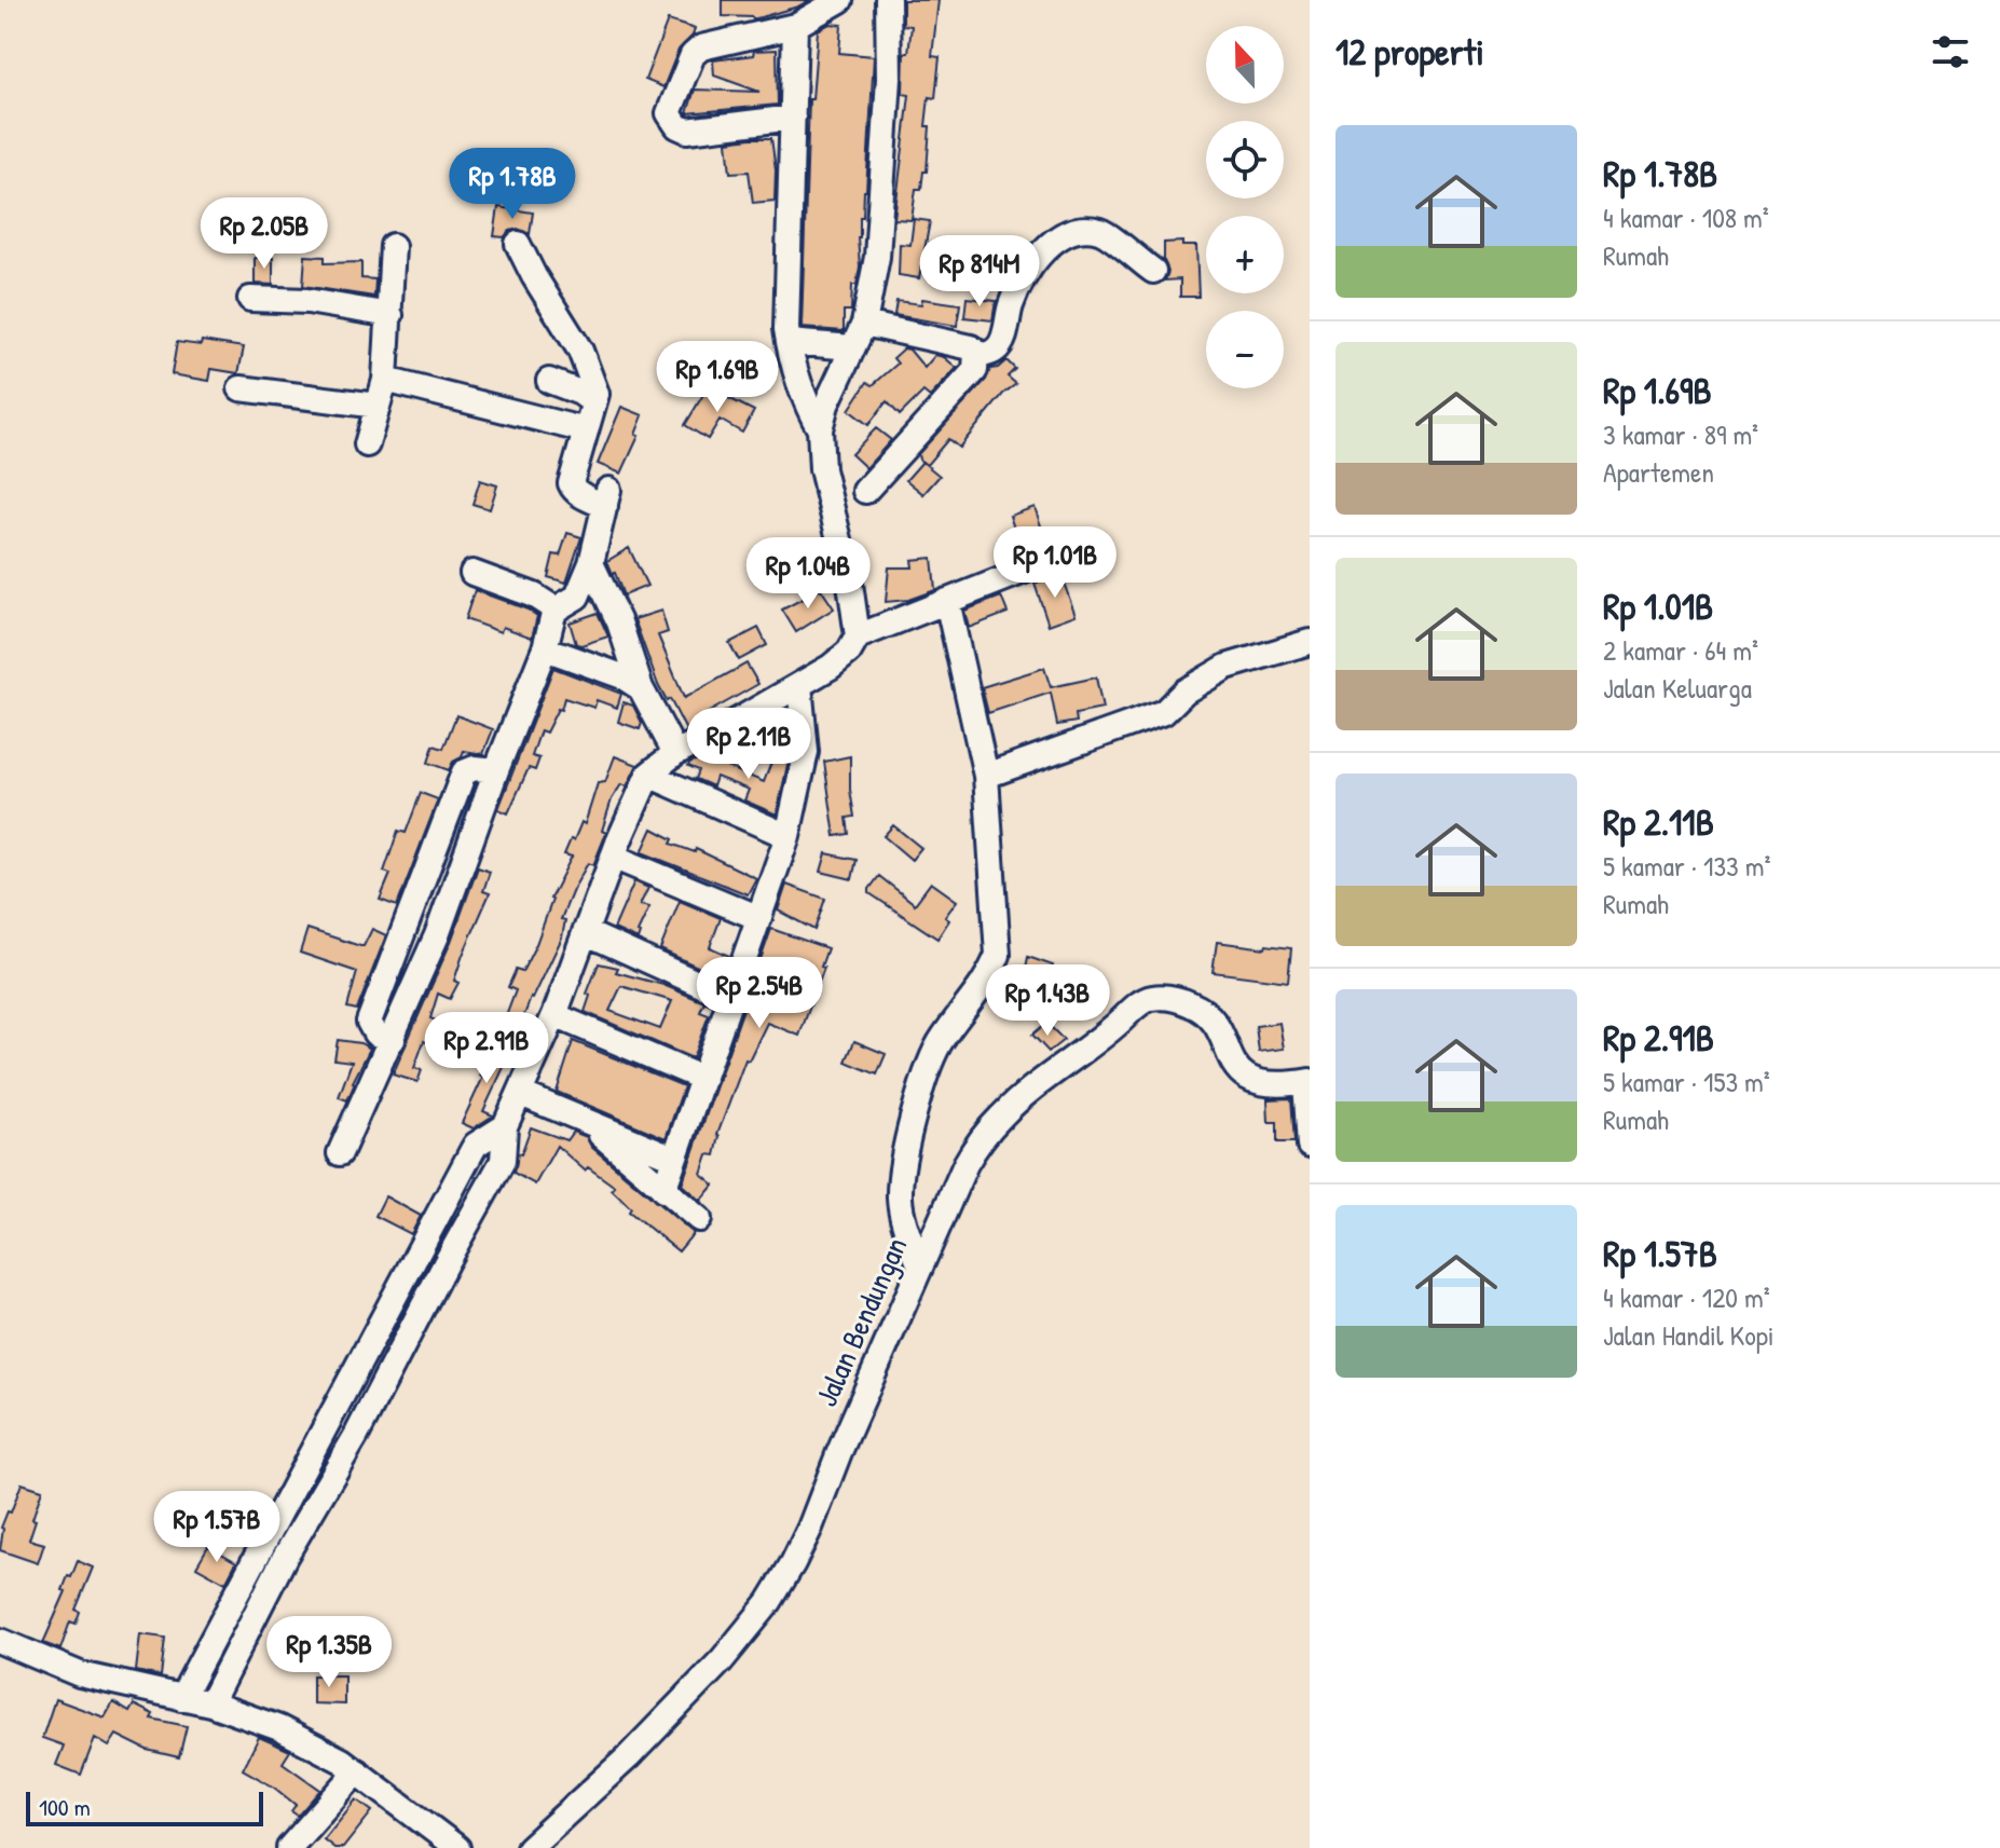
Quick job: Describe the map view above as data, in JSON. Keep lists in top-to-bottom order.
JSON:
{
  "streets": {
    "street": ["Jalan Bendungan"]
  },
  "scale_bar": "100 m",
  "north": "top",
  "page": {
    "heading": "12 properti",
    "map_buttons": ["+", "−"],
    "list": [
      {
        "name": "Rp 1.78B",
        "note": "4 kamar · 108 m² · Rumah"
      },
      {
        "name": "Rp 1.69B",
        "note": "3 kamar · 89 m² · Apartemen"
      },
      {
        "name": "Rp 1.01B",
        "note": "2 kamar · 64 m² · Jalan Keluarga"
      },
      {
        "name": "Rp 2.11B",
        "note": "5 kamar · 133 m² · Rumah"
      },
      {
        "name": "Rp 2.91B",
        "note": "5 kamar · 153 m² · Rumah"
      },
      {
        "name": "Rp 1.57B",
        "note": "4 kamar · 120 m² · Jalan Handil Kopi"
      }
    ],
    "price": [
      "Rp 1.78B",
      "Rp 2.05B",
      "Rp 814M",
      "Rp 1.69B",
      "Rp 1.01B",
      "Rp 1.04B",
      "Rp 2.11B",
      "Rp 2.54B",
      "Rp 1.43B",
      "Rp 2.91B",
      "Rp 1.57B",
      "Rp 1.35B"
    ],
    "scale": "100 m"
  }
}
